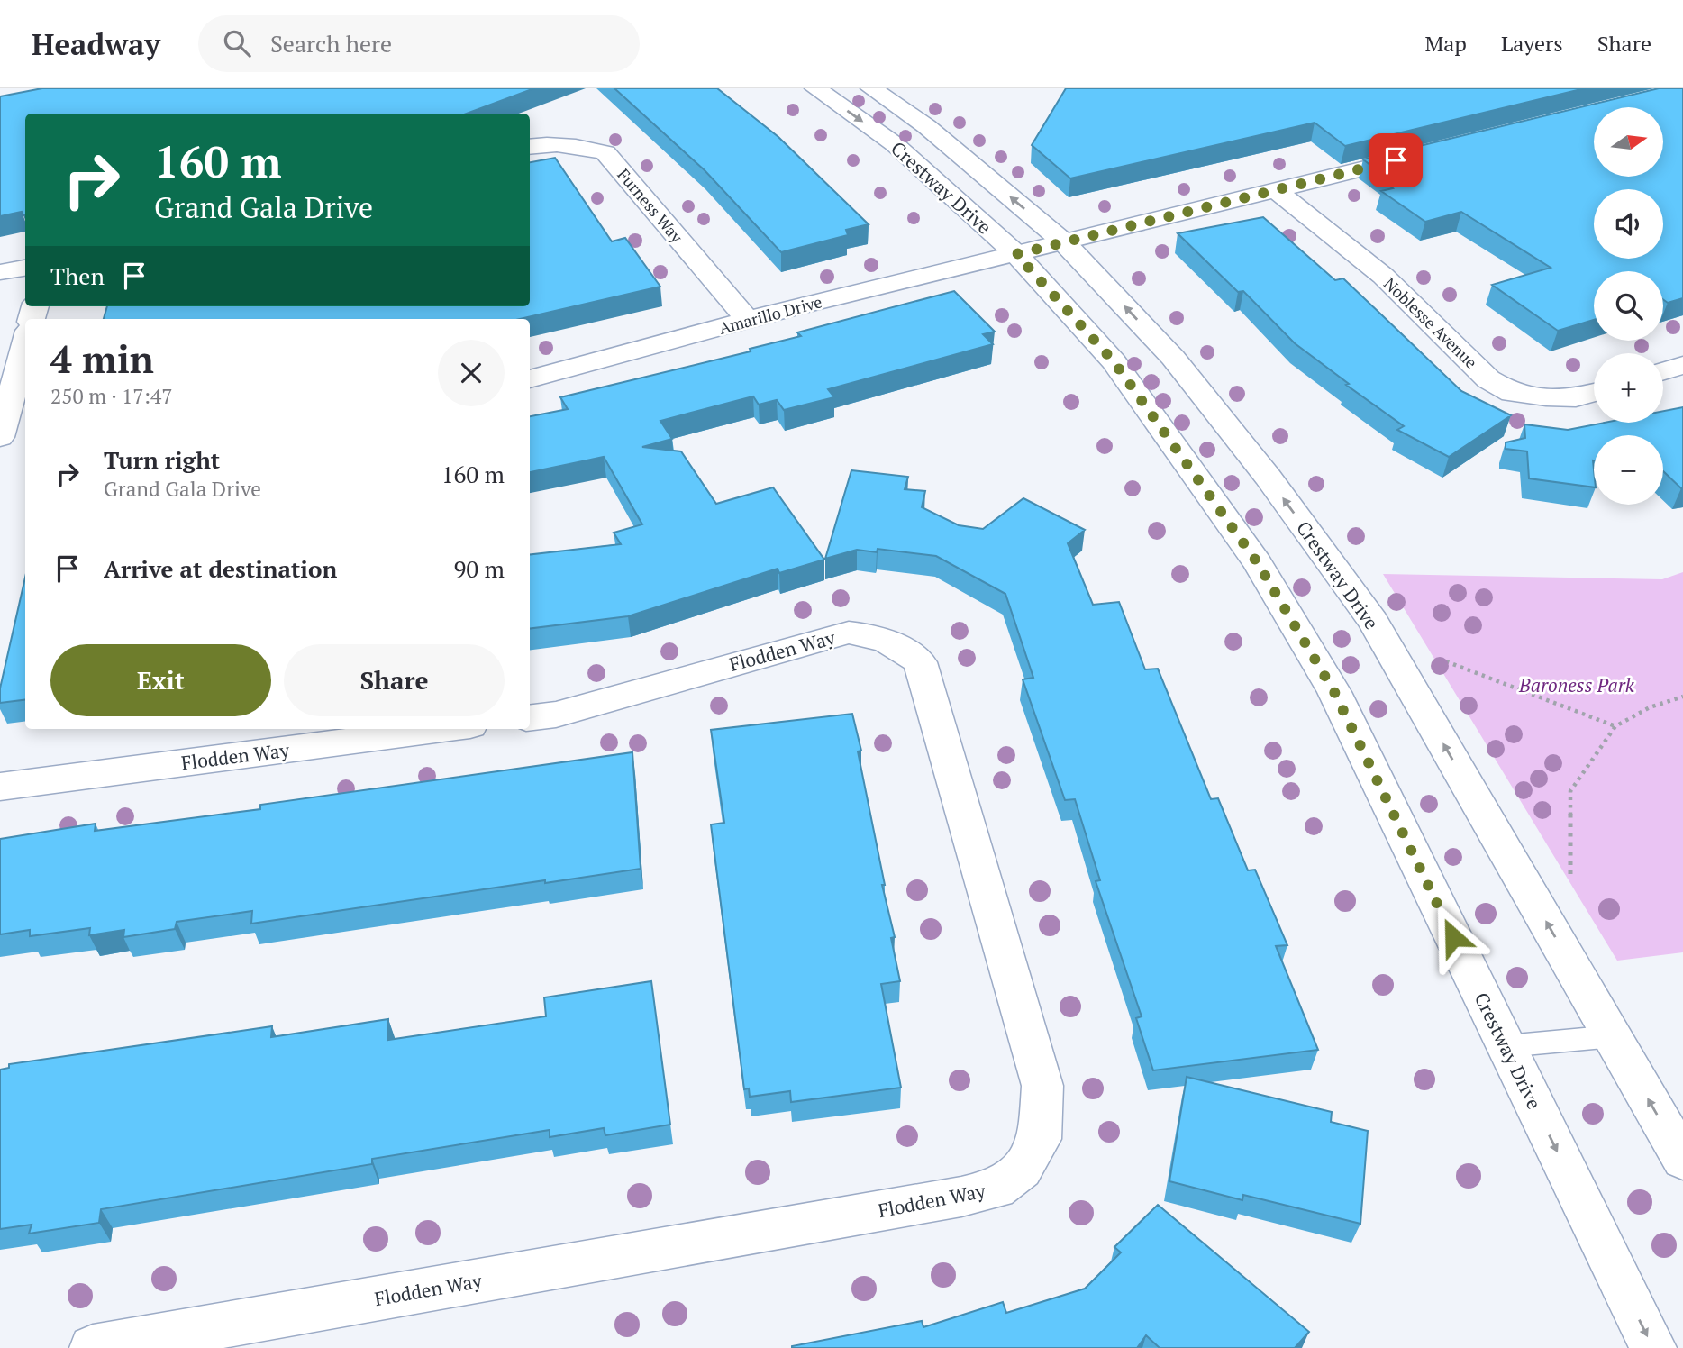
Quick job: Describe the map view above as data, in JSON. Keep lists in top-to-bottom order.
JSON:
{
  "streets": {
    "street": [
      "Crestway Drive",
      "Furness Way",
      "Amarillo Drive",
      "Noblesse Avenue",
      "Flodden Way"
    ]
  },
  "crossings": [
    ["Crestway Drive", "Amarillo Drive"],
    ["Furness Way", "Amarillo Drive"],
    ["Amarillo Drive", "Noblesse Avenue"]
  ],
  "parks": ["Baroness Park"],
  "north": "right",
  "page": {
    "header": "Headway",
    "search": "Search here",
    "nav": ["Map", "Layers", "Share"],
    "map_buttons": ["+", "−"],
    "turn": ["160 m", "Grand Gala Drive"],
    "then": "Then",
    "heading": ["4 min", "250 m · 17:47"],
    "list": [
      {
        "name": "Turn right",
        "note": "Grand Gala Drive",
        "value": "160 m"
      },
      {
        "name": "Arrive at destination",
        "value": "90 m"
      }
    ],
    "buttons": ["Exit", "Share"]
  }
}
